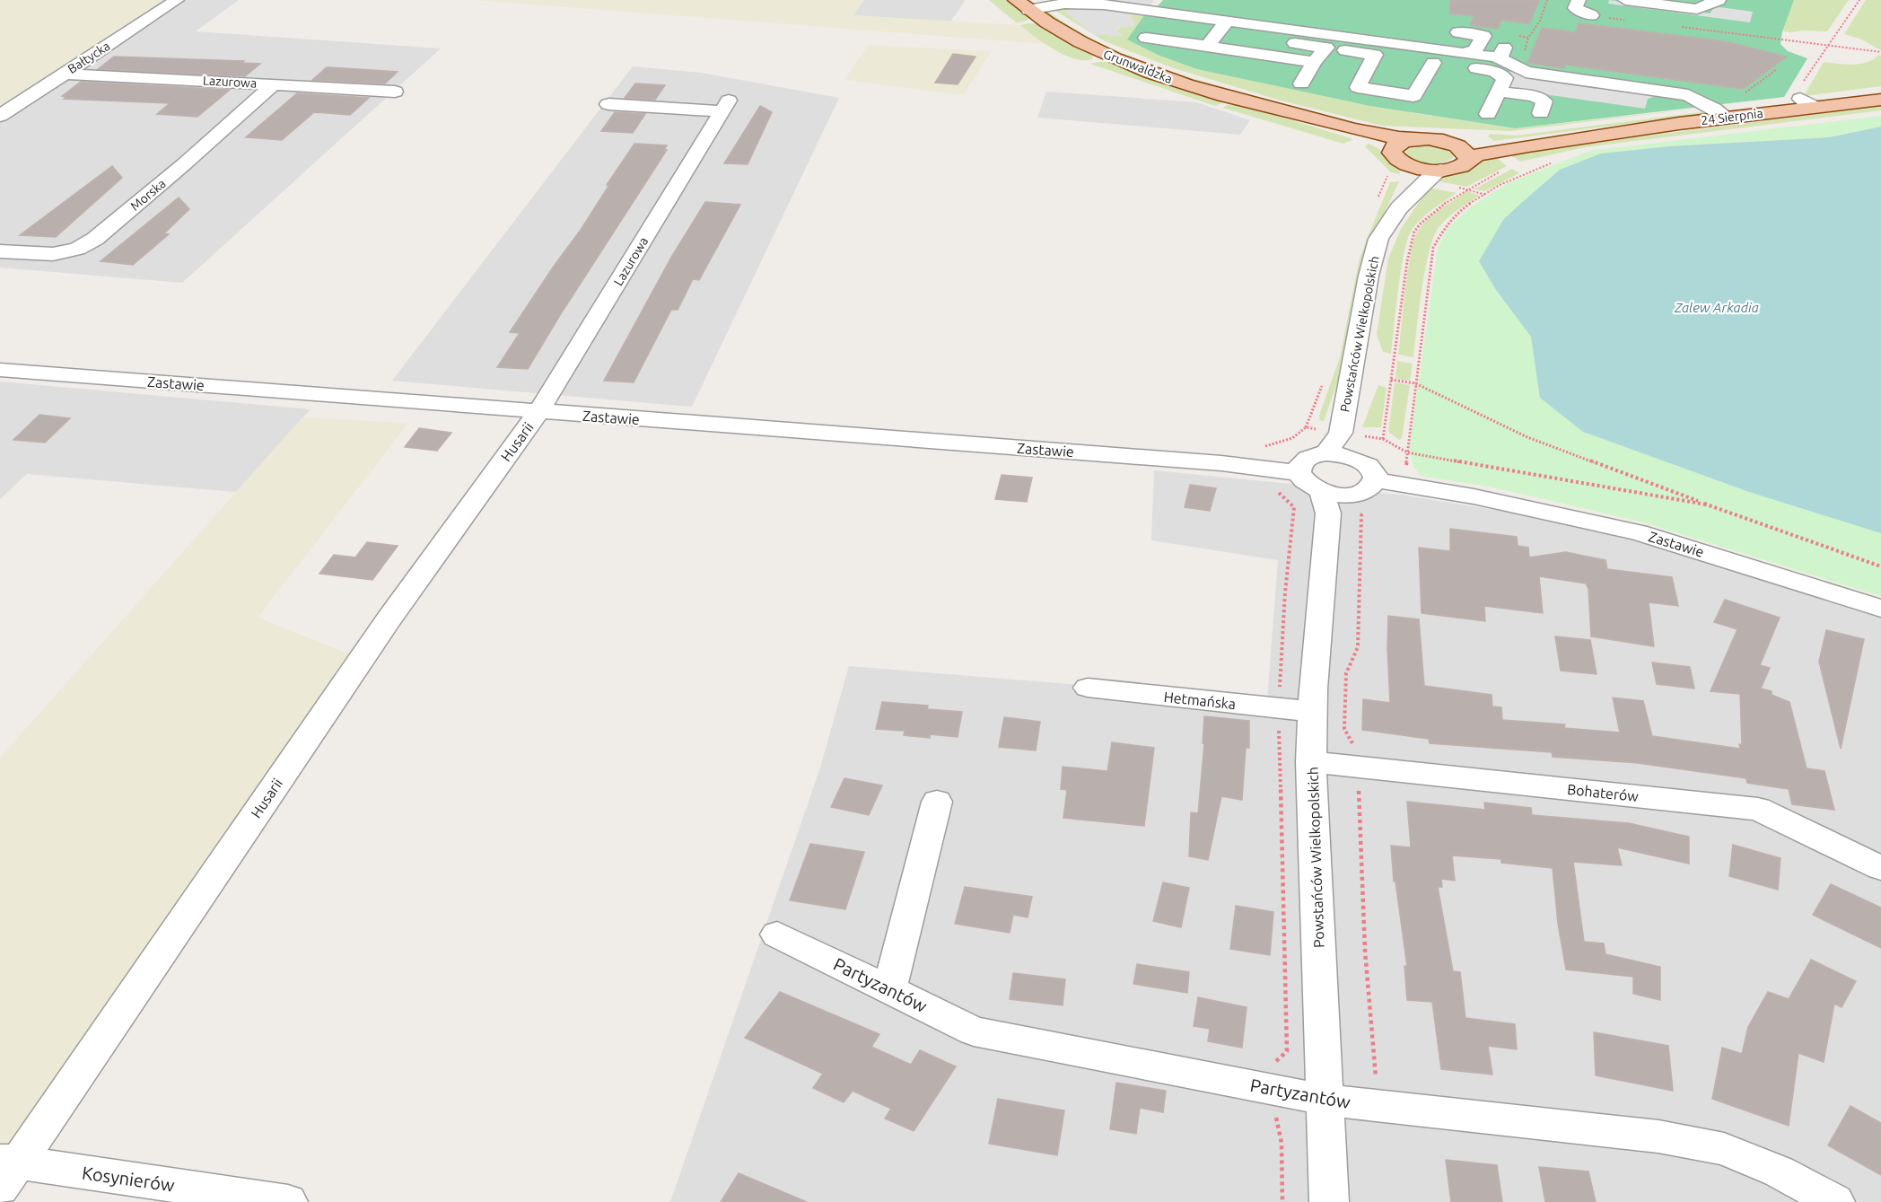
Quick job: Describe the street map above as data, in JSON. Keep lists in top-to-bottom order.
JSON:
{
  "streets": {
    "main road": ["Grunwaldzka", "24 Sierpnia"],
    "street": [
      "Bałtycka",
      "Lazurowa",
      "Morska",
      "Powstańców Wielkopolskich",
      "Zastawie",
      "Husarii",
      "Hetmańska",
      "Bohaterów",
      "Partyzantów",
      "Kosynierów"
    ]
  },
  "crossings": [
    ["Bałtycka", "Lazurowa"],
    ["Grunwaldzka", "24 Sierpnia"],
    ["Grunwaldzka", "Powstańców Wielkopolskich"],
    ["Lazurowa", "Morska"],
    ["Lazurowa", "Zastawie"],
    ["Lazurowa", "Husarii"],
    ["24 Sierpnia", "Powstańców Wielkopolskich"],
    ["Powstańców Wielkopolskich", "Hetmańska"],
    ["Powstańców Wielkopolskich", "Bohaterów"],
    ["Powstańców Wielkopolskich", "Partyzantów"],
    ["Zastawie", "Husarii"],
    ["Husarii", "Kosynierów"]
  ],
  "water": ["Zalew Arkadia"]
}
